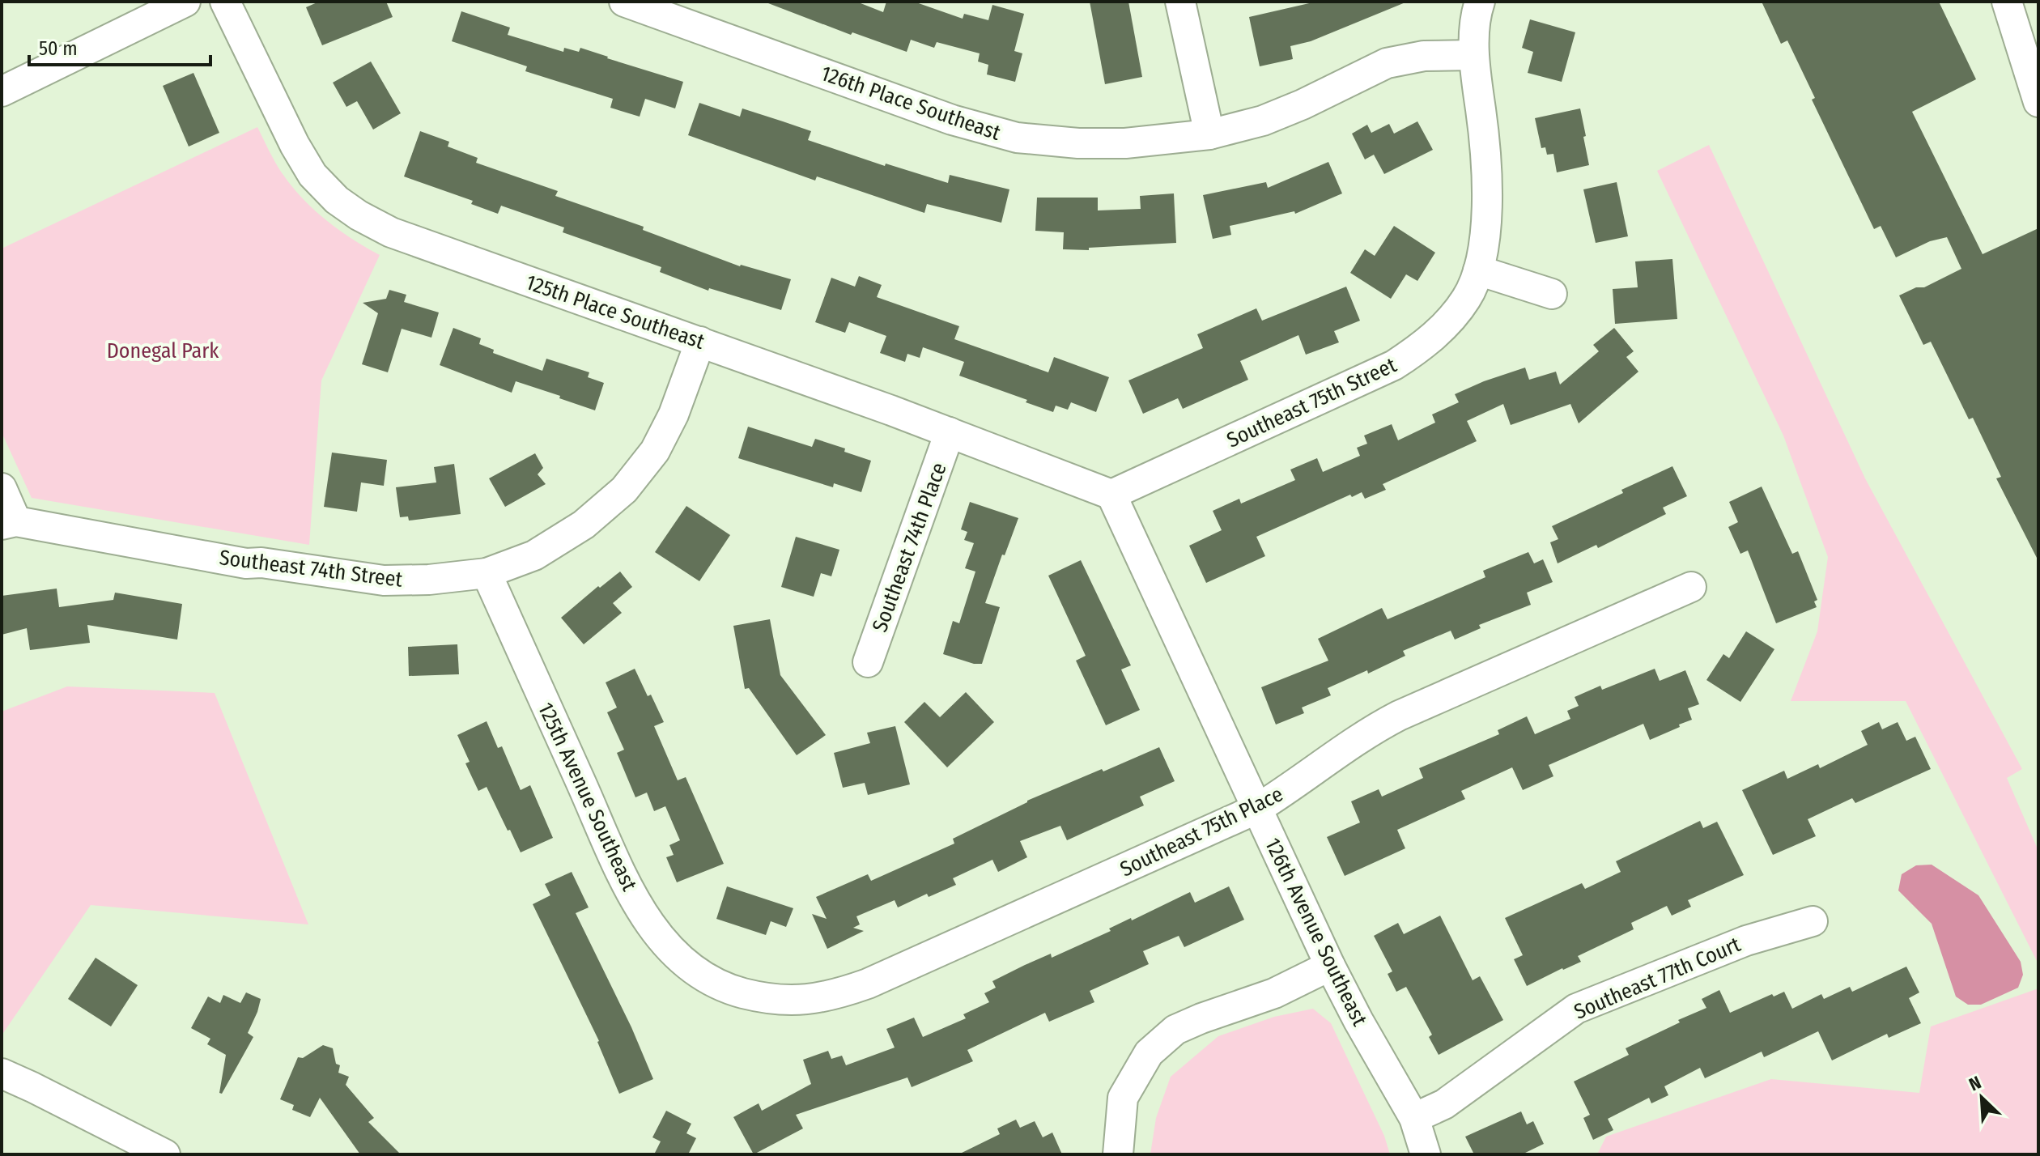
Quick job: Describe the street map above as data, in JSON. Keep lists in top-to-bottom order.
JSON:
{
  "streets": {
    "street": [
      "126th Place Southeast",
      "125th Place Southeast",
      "Southeast 75th Street",
      "Southeast 74th Place",
      "Southeast 74th Street",
      "125th Avenue Southeast",
      "Southeast 75th Place",
      "126th Avenue Southeast",
      "Southeast 77th Court"
    ]
  },
  "crossings": [
    ["125th Place Southeast", "Southeast 75th Street"],
    ["125th Place Southeast", "Southeast 74th Place"],
    ["125th Place Southeast", "Southeast 74th Street"],
    ["125th Place Southeast", "126th Avenue Southeast"],
    ["Southeast 75th Street", "126th Avenue Southeast"],
    ["Southeast 74th Street", "125th Avenue Southeast"],
    ["125th Avenue Southeast", "Southeast 75th Place"],
    ["Southeast 75th Place", "126th Avenue Southeast"],
    ["126th Avenue Southeast", "Southeast 77th Court"]
  ],
  "parks": ["Donegal Park"],
  "scale_bar": "50 m",
  "north": "top left"
}
